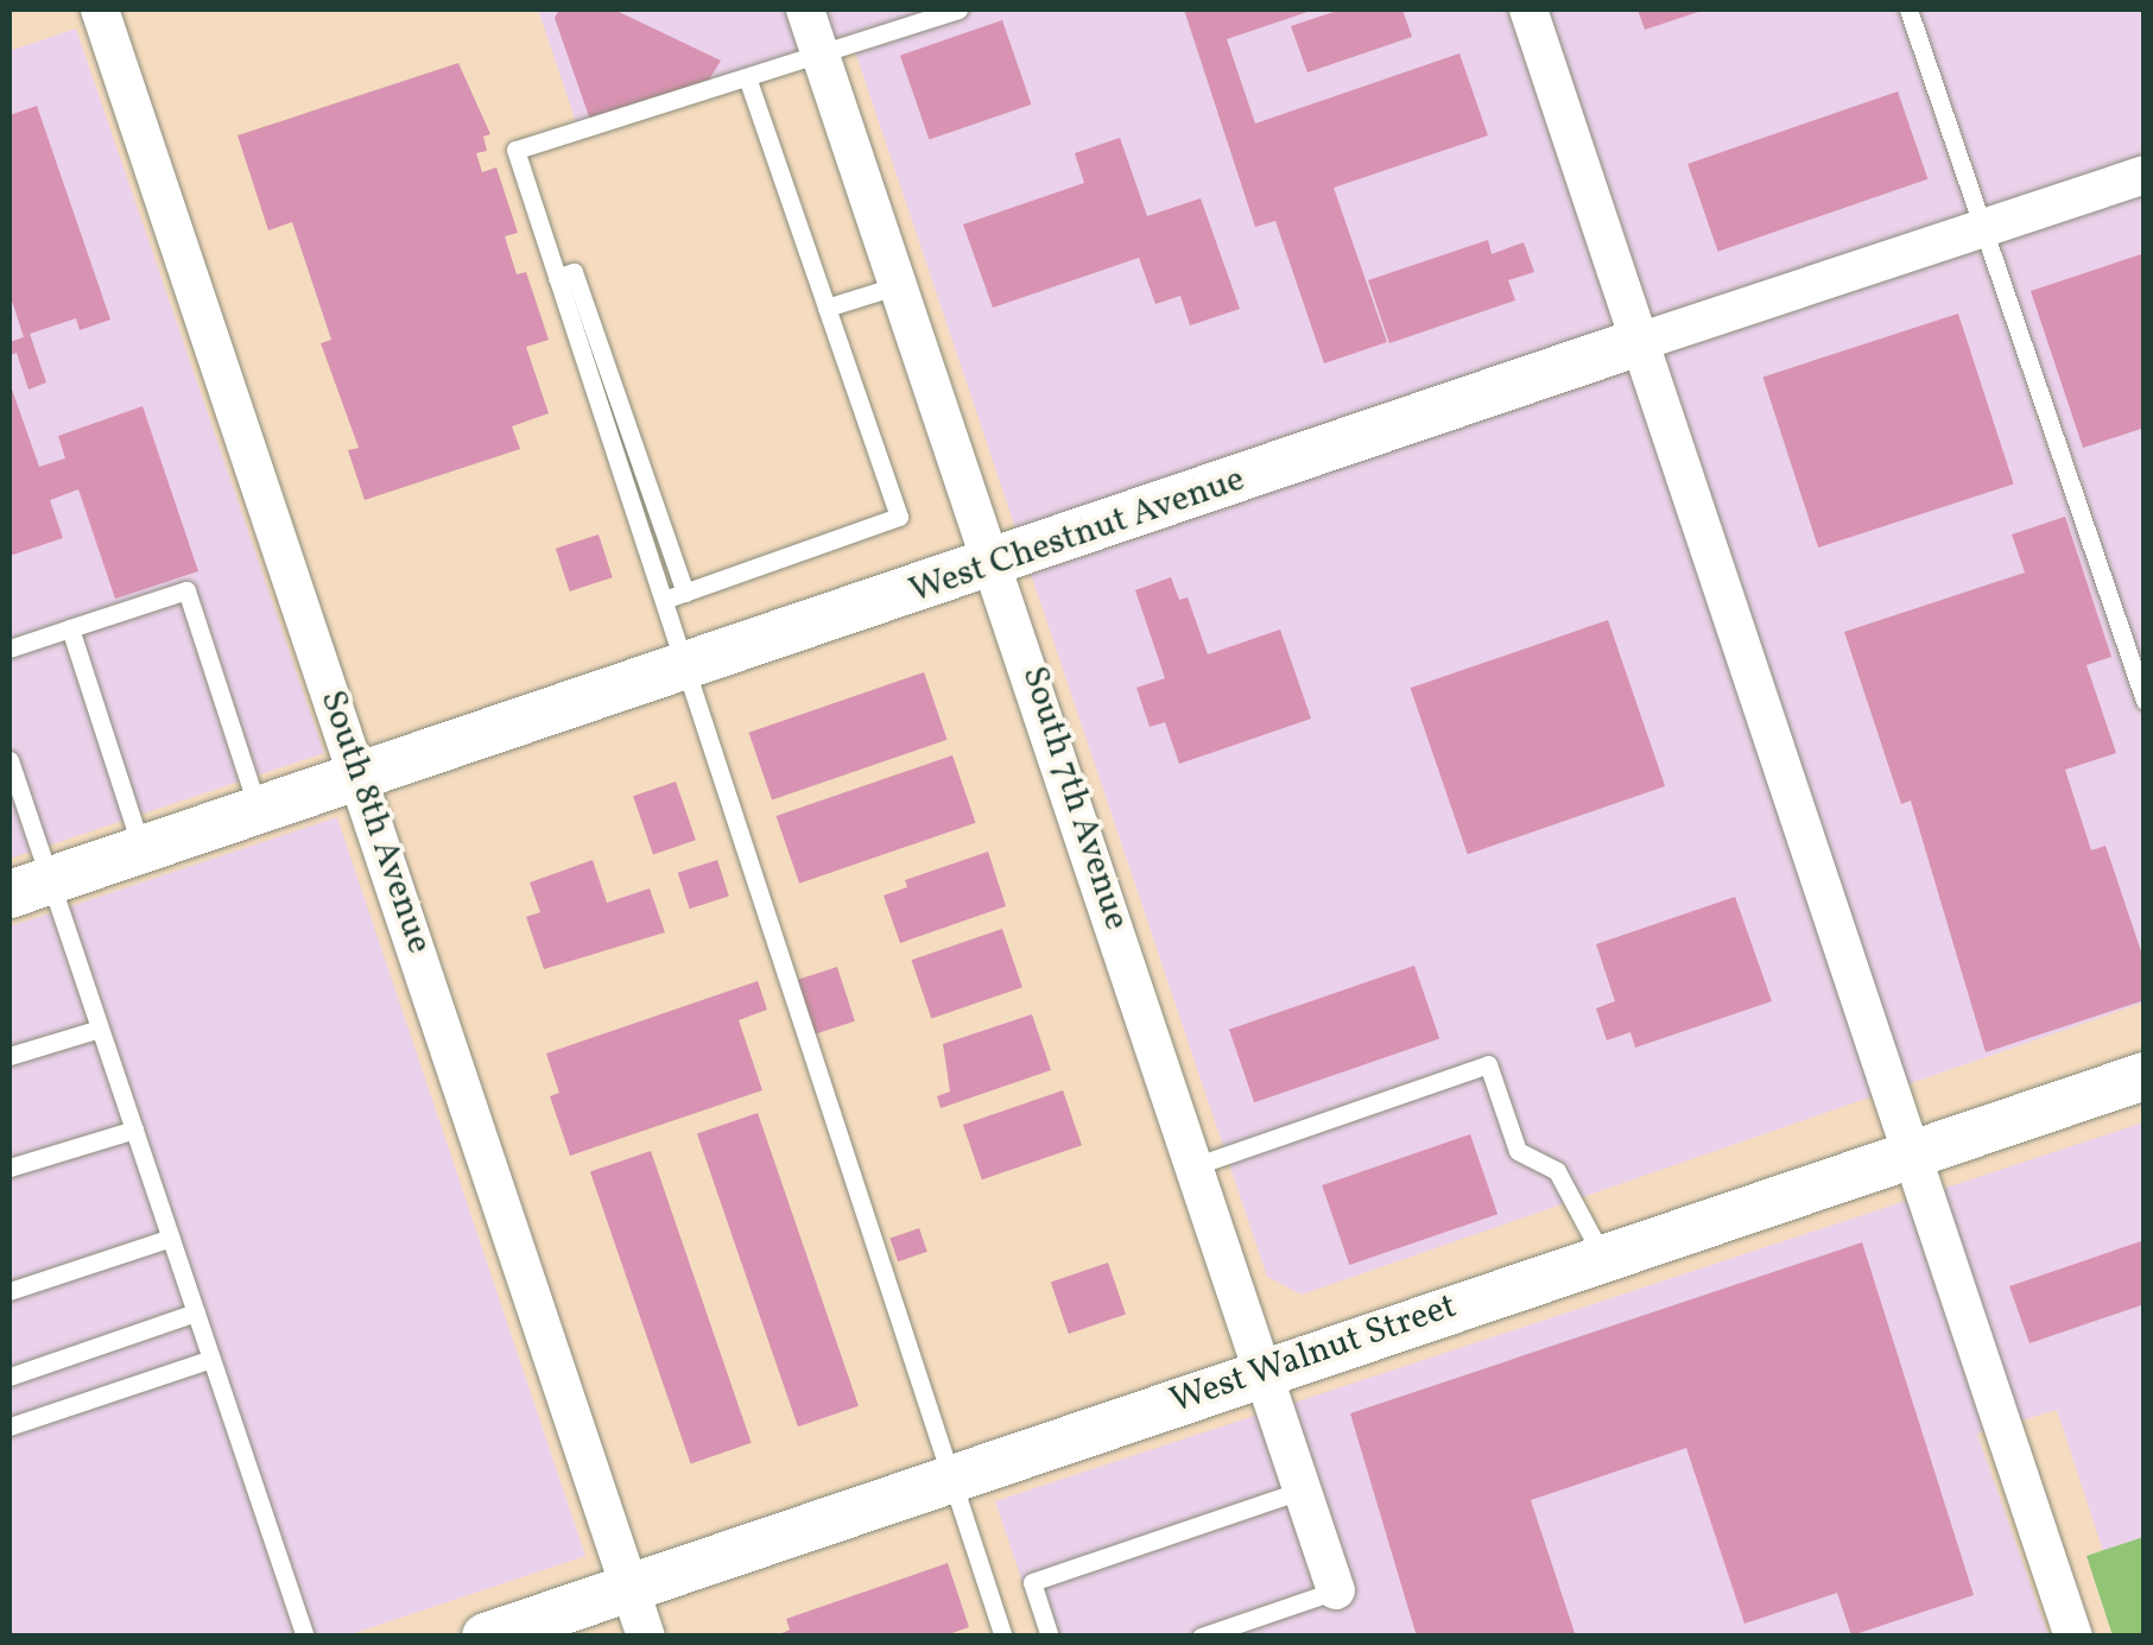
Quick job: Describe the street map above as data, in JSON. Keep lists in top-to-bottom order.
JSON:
{
  "streets": {
    "street": [
      "West Chestnut Avenue",
      "South 7th Avenue",
      "South 8th Avenue",
      "West Walnut Street"
    ]
  },
  "crossings": [
    ["West Chestnut Avenue", "South 7th Avenue"],
    ["West Chestnut Avenue", "South 8th Avenue"],
    ["South 7th Avenue", "West Walnut Street"],
    ["South 8th Avenue", "West Walnut Street"]
  ]
}
